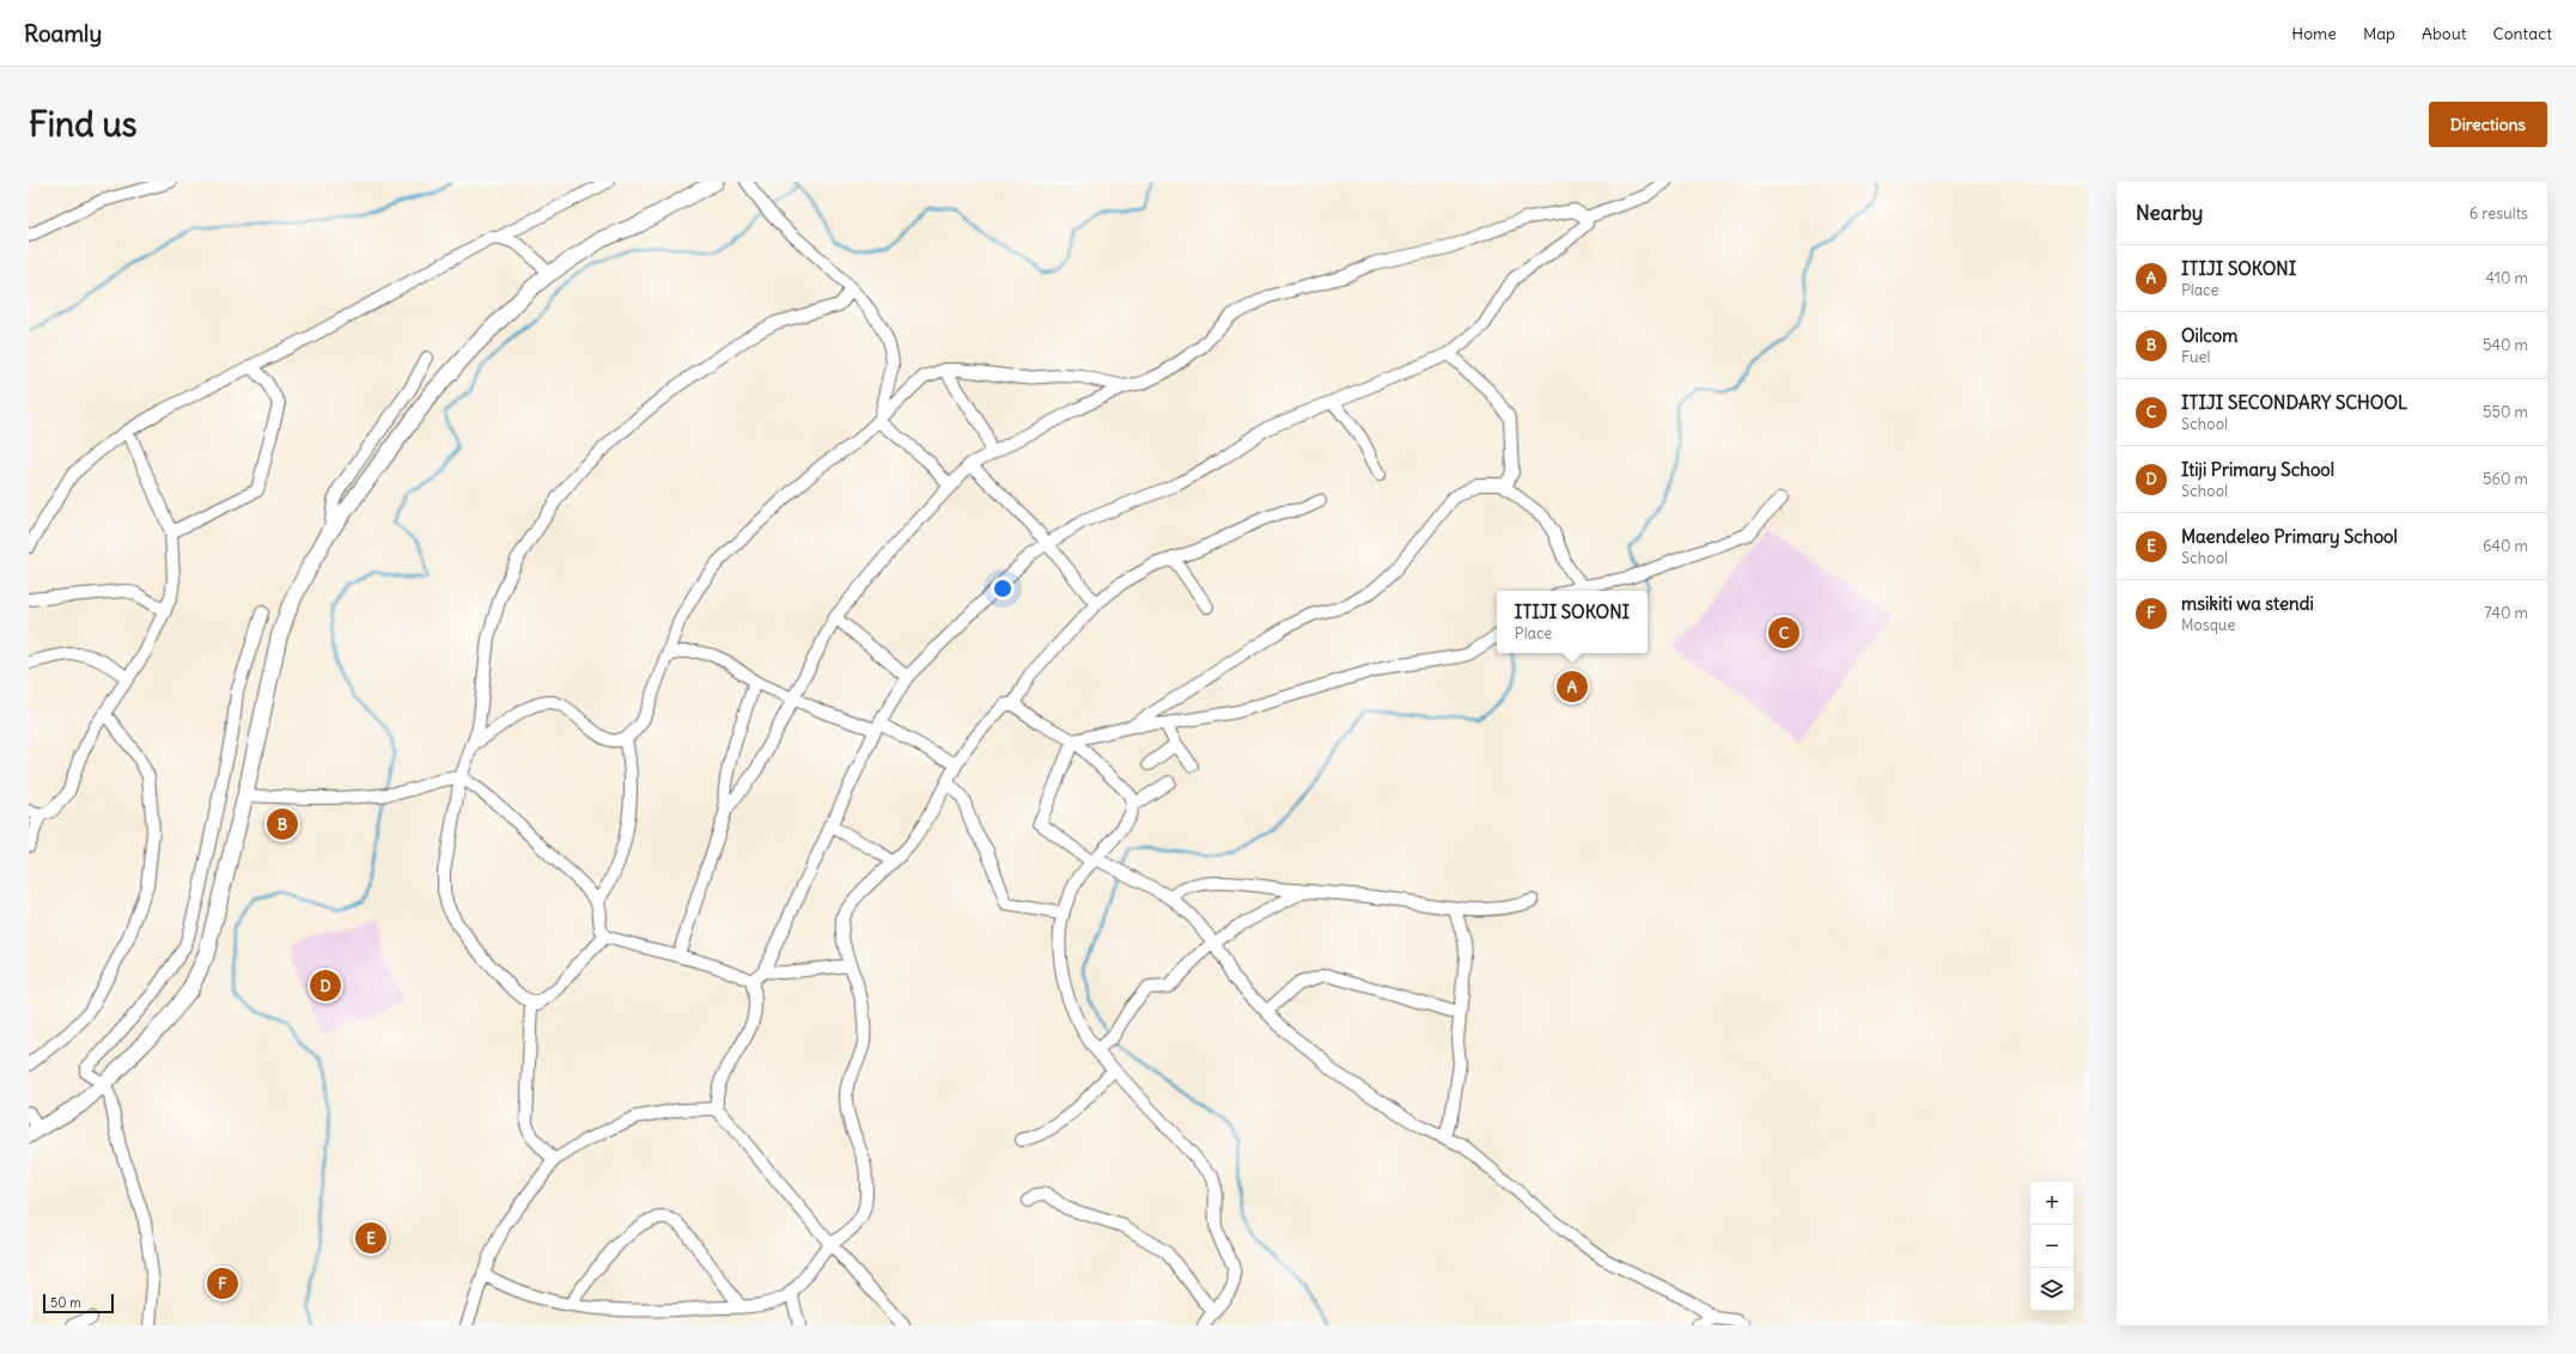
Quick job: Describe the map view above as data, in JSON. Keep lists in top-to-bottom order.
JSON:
{
  "scale_bar": "50 m",
  "page": {
    "header": "Roamly",
    "nav": [
      "Home",
      "Map",
      "About",
      "Contact"
    ],
    "buttons": "Directions",
    "title": "Find us",
    "heading": ["Nearby", "6 results"],
    "list": [
      {
        "mark": "A",
        "name": "ITIJI SOKONI",
        "note": "Place",
        "value": "410 m"
      },
      {
        "mark": "B",
        "name": "Oilcom",
        "note": "Fuel",
        "value": "540 m"
      },
      {
        "mark": "C",
        "name": "ITIJI SECONDARY SCHOOL",
        "note": "School",
        "value": "550 m"
      },
      {
        "mark": "D",
        "name": "Itiji Primary School",
        "note": "School",
        "value": "560 m"
      },
      {
        "mark": "E",
        "name": "Maendeleo Primary School",
        "note": "School",
        "value": "640 m"
      },
      {
        "mark": "F",
        "name": "msikiti wa stendi",
        "note": "Mosque",
        "value": "740 m"
      }
    ],
    "popup": ["ITIJI SOKONI", "Place"],
    "pins": [
      "C",
      "A",
      "B",
      "D",
      "E",
      "F"
    ],
    "map_buttons": ["+", "−"],
    "scale": "50 m"
  }
}
